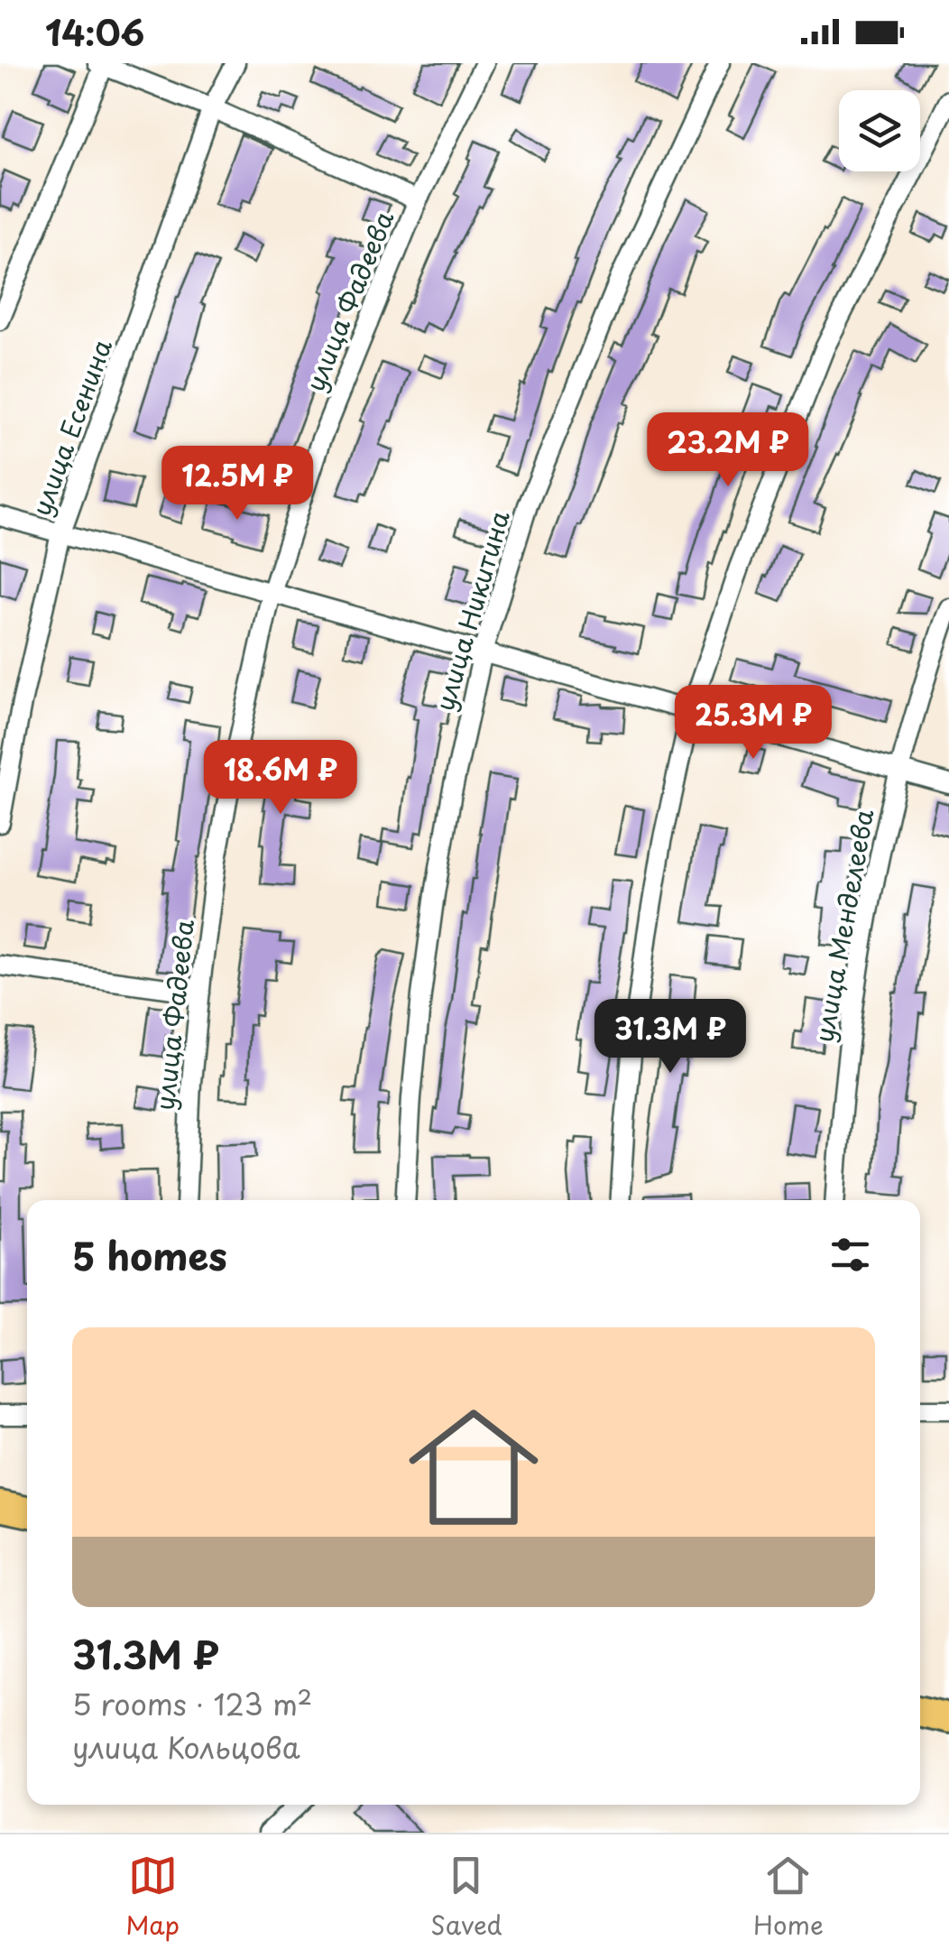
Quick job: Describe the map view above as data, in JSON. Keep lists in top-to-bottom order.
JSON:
{
  "streets": {
    "street": [
      "улица Фадеева",
      "улица Есенина",
      "улица Никитина",
      "улица Менделеева"
    ]
  },
  "page": {
    "status": "14:06",
    "price": [
      "23.2M ₽",
      "12.5M ₽",
      "25.3M ₽",
      "18.6M ₽",
      "31.3M ₽"
    ],
    "heading": "5 homes",
    "list": [
      {
        "name": "31.3M ₽",
        "note": "5 rooms · 123 m² · улица Кольцова"
      }
    ],
    "tabs": ["Map", "Saved", "Home"]
  }
}
